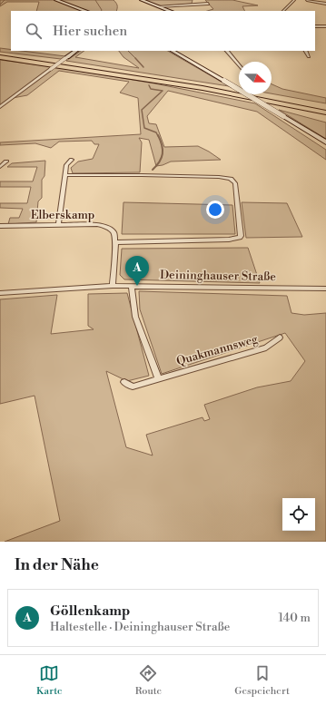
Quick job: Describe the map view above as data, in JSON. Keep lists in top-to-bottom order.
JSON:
{
  "streets": {
    "street": ["Elberskamp", "Deininghauser Straße", "Quakmannsweg"]
  },
  "north": "right",
  "page": {
    "search": "Hier suchen",
    "pins": "A",
    "heading": "In der Nähe",
    "list": [
      {
        "mark": "A",
        "name": "Göllenkamp",
        "note": "Haltestelle · Deininghauser Straße",
        "value": "140 m"
      }
    ],
    "nav": ["Karte", "Route", "Gespeichert"]
  }
}
